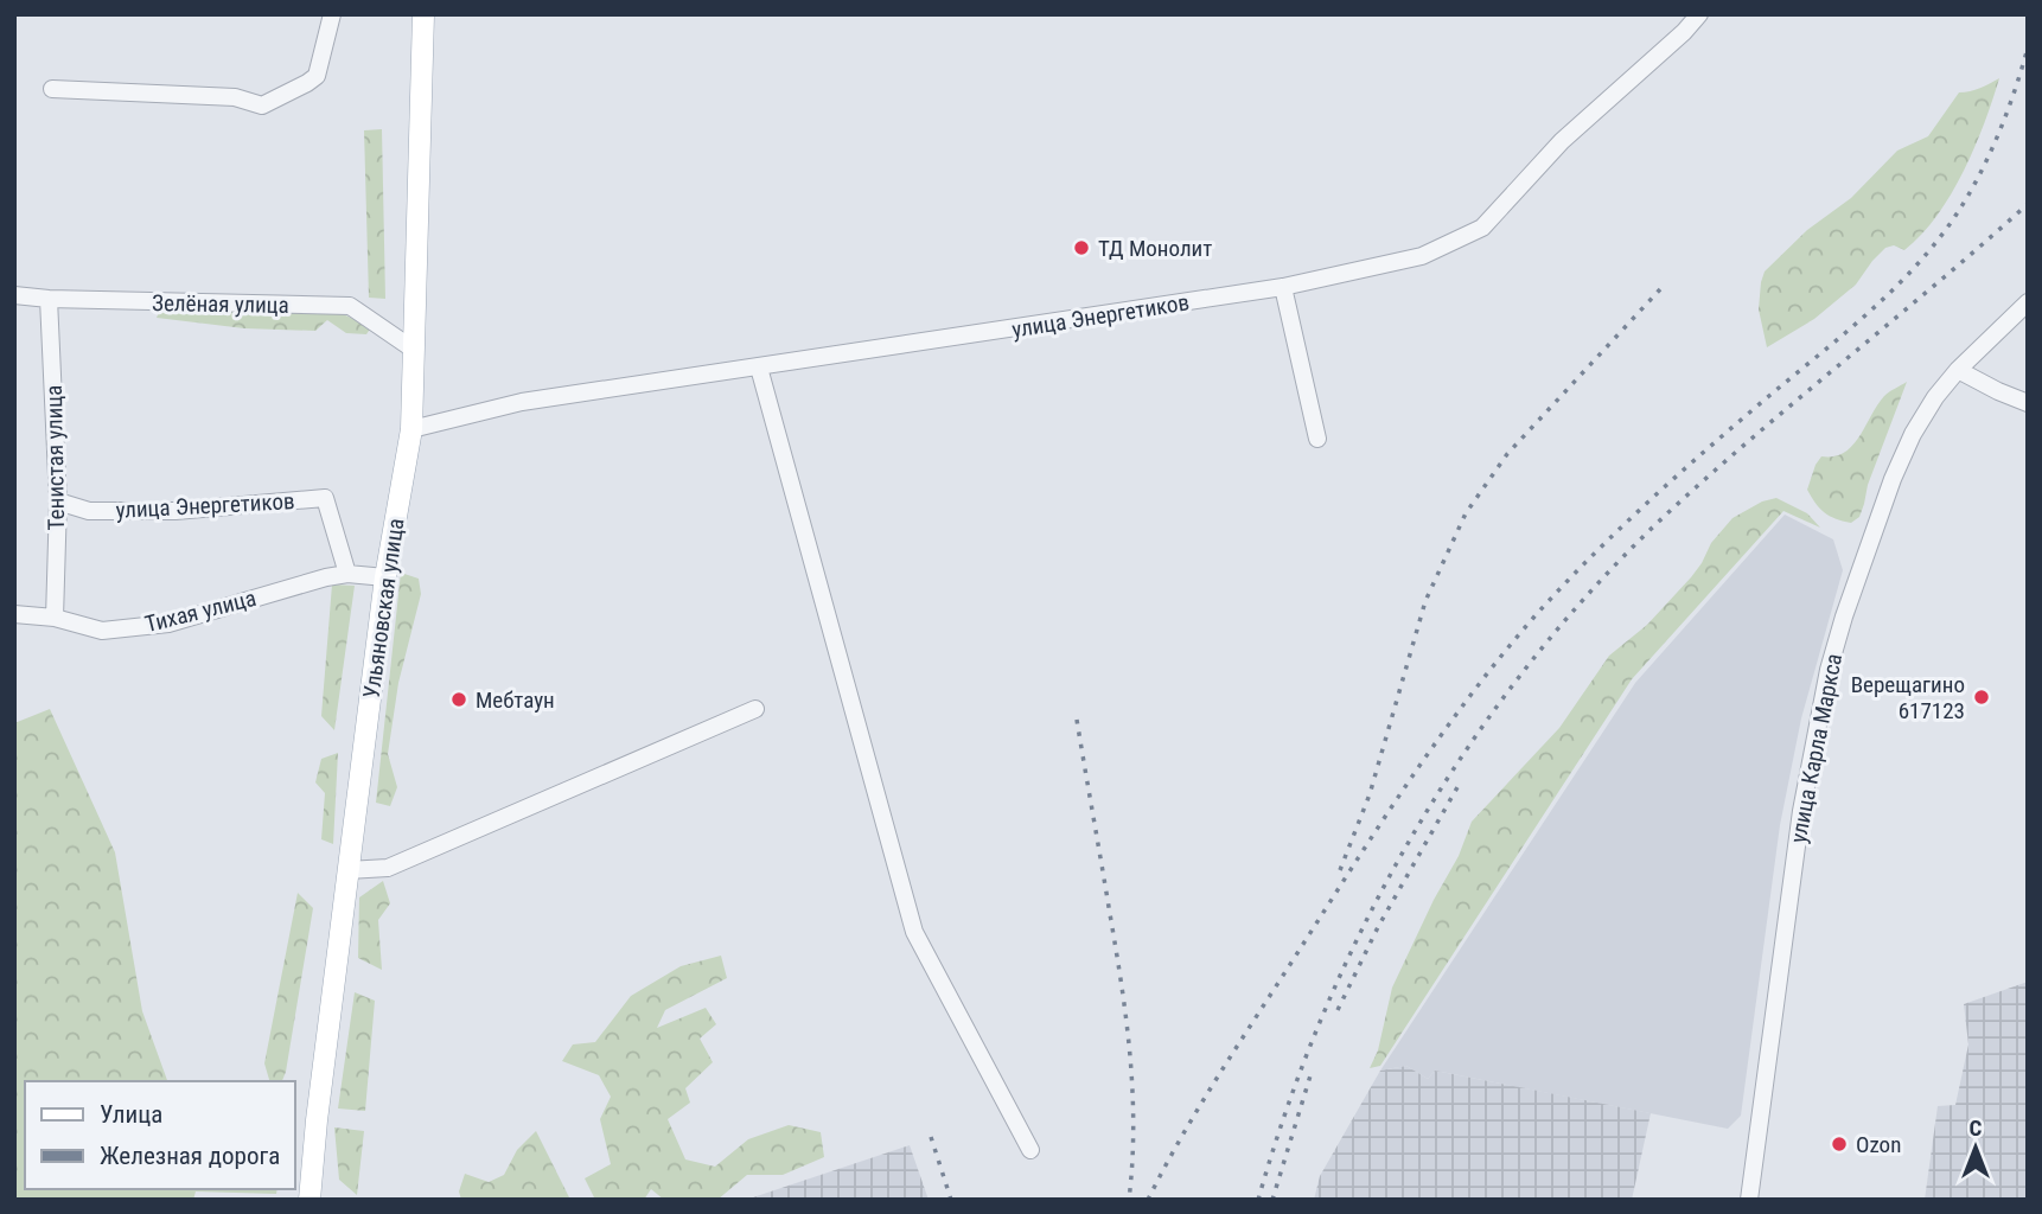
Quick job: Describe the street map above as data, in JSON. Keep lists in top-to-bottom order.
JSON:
{
  "streets": {
    "main road": ["Ульяновская улица"],
    "street": [
      "Зелёная улица",
      "улица Энергетиков",
      "Тенистая улица",
      "Тихая улица",
      "улица Карла Маркса"
    ]
  },
  "crossings": [
    ["Зелёная улица", "Тенистая улица"],
    ["Зелёная улица", "Ульяновская улица"],
    ["улица Энергетиков", "Тенистая улица"],
    ["улица Энергетиков", "Ульяновская улица"],
    ["улица Энергетиков", "Тихая улица"],
    ["Тенистая улица", "Тихая улица"],
    ["Ульяновская улица", "Тихая улица"]
  ],
  "places": [
    "ТД Монолит",
    "Верещагино 617123",
    "Мебтаун",
    "Ozon"
  ],
  "legend": ["Улица", "Железная дорога"],
  "north": "top"
}
